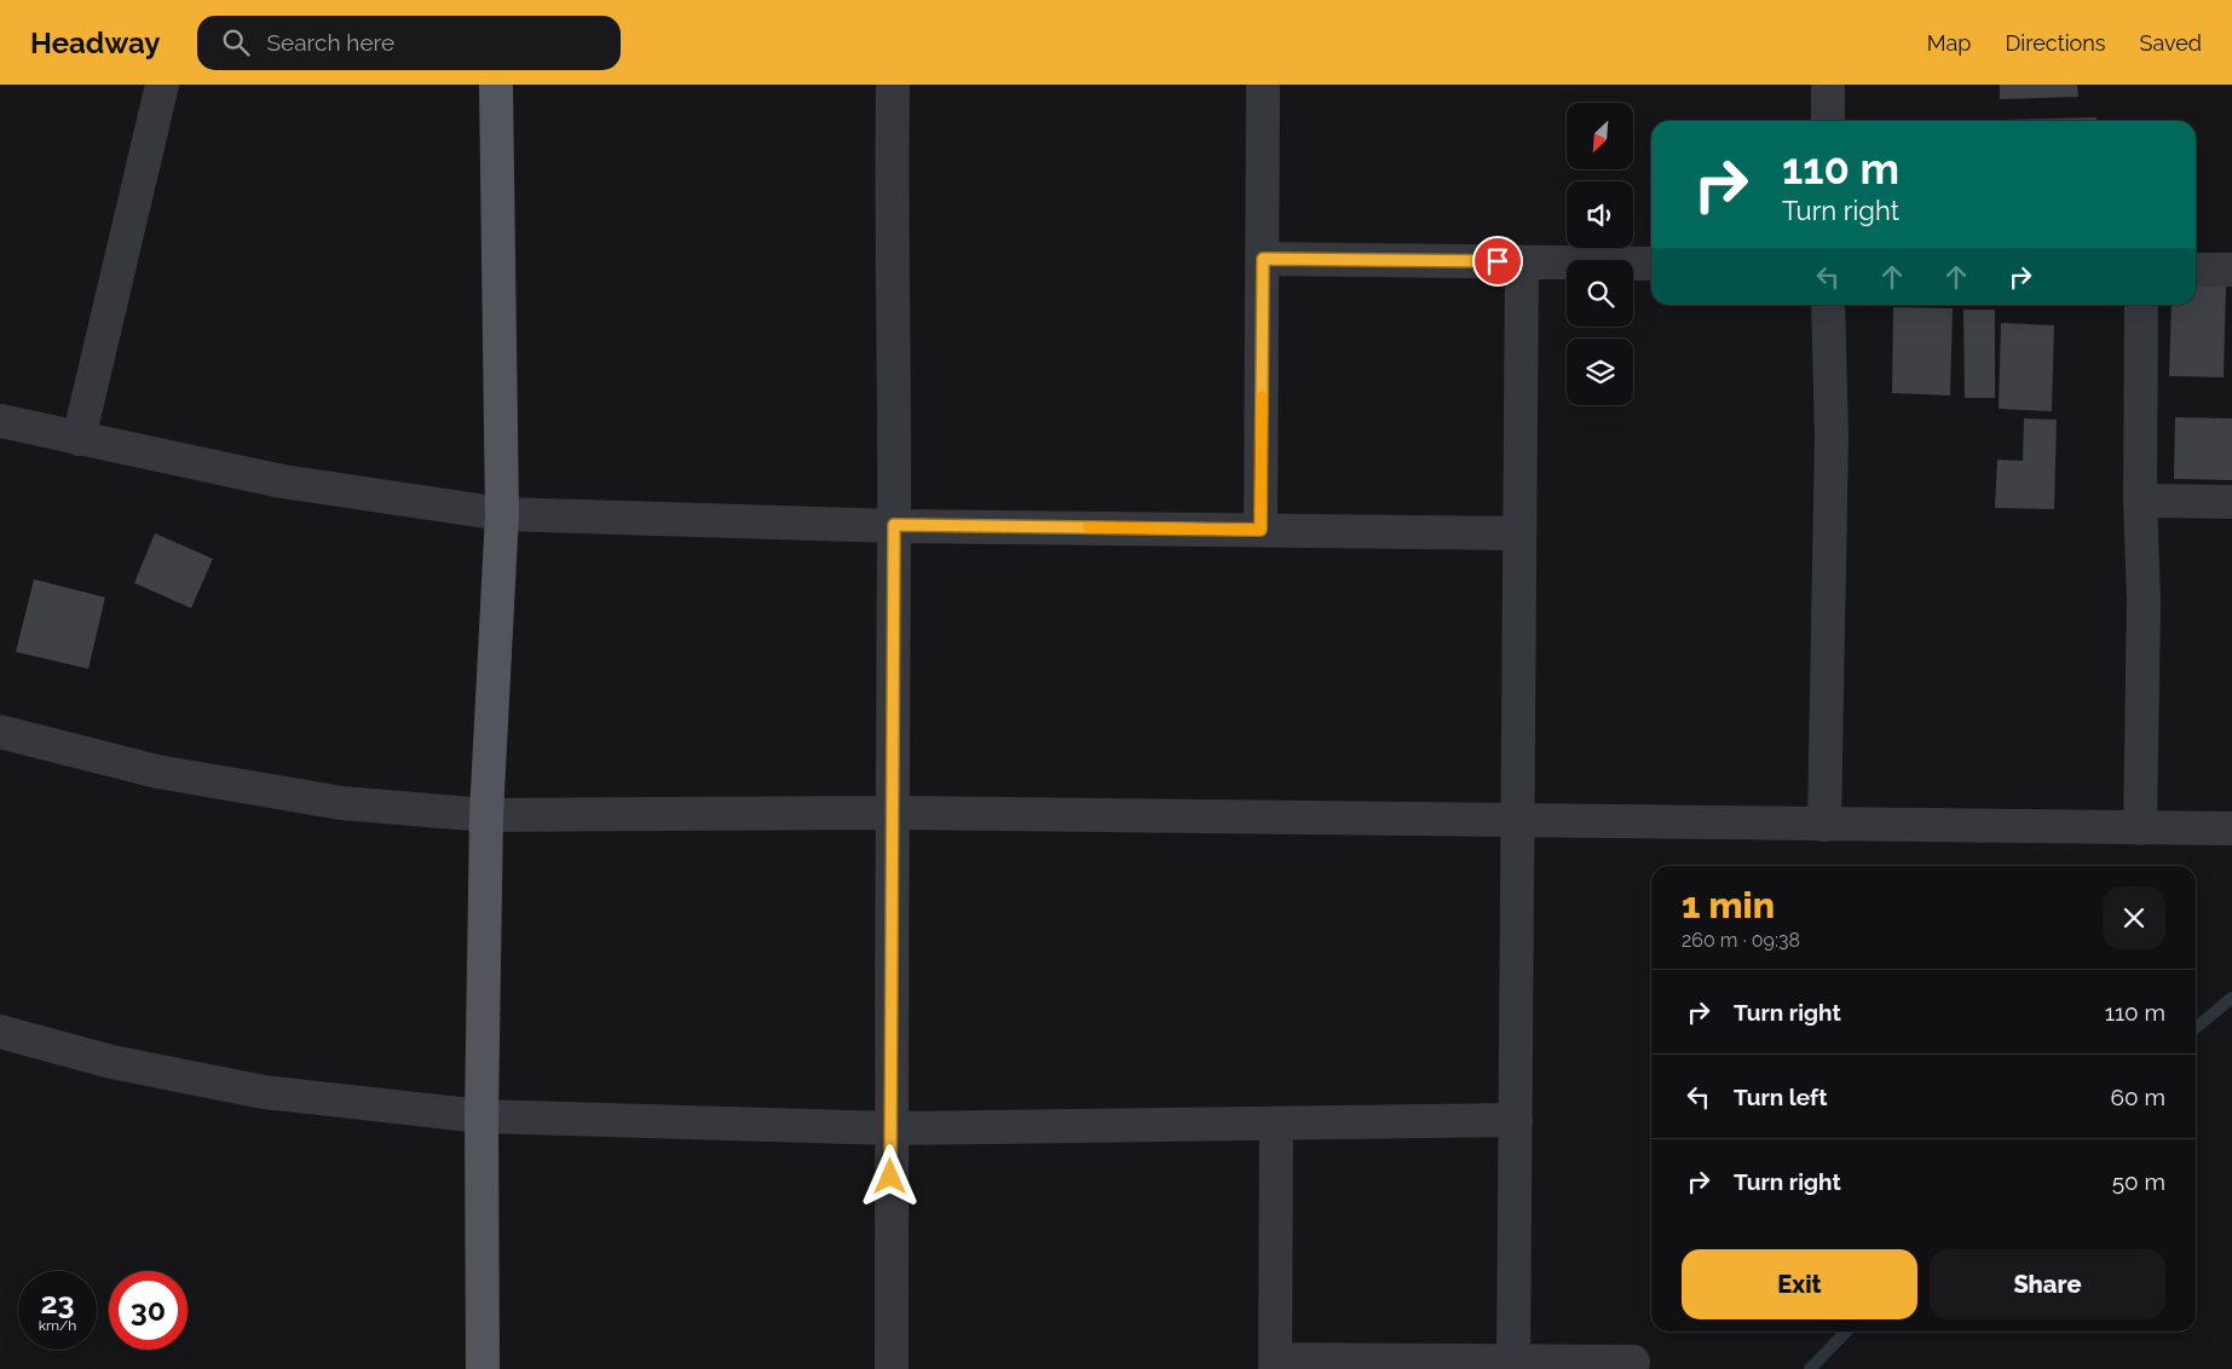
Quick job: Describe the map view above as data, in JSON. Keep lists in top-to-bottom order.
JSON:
{
  "north": "bottom left",
  "page": {
    "header": "Headway",
    "search": "Search here",
    "nav": ["Map", "Directions", "Saved"],
    "turn": ["110 m", "Turn right"],
    "heading": ["1 min", "260 m · 09:38"],
    "list": [
      {
        "name": "Turn right",
        "value": "110 m"
      },
      {
        "name": "Turn left",
        "value": "60 m"
      },
      {
        "name": "Turn right",
        "value": "50 m"
      }
    ],
    "buttons": ["Exit", "Share"],
    "speed": "23 km/h",
    "limit": "30"
  }
}
